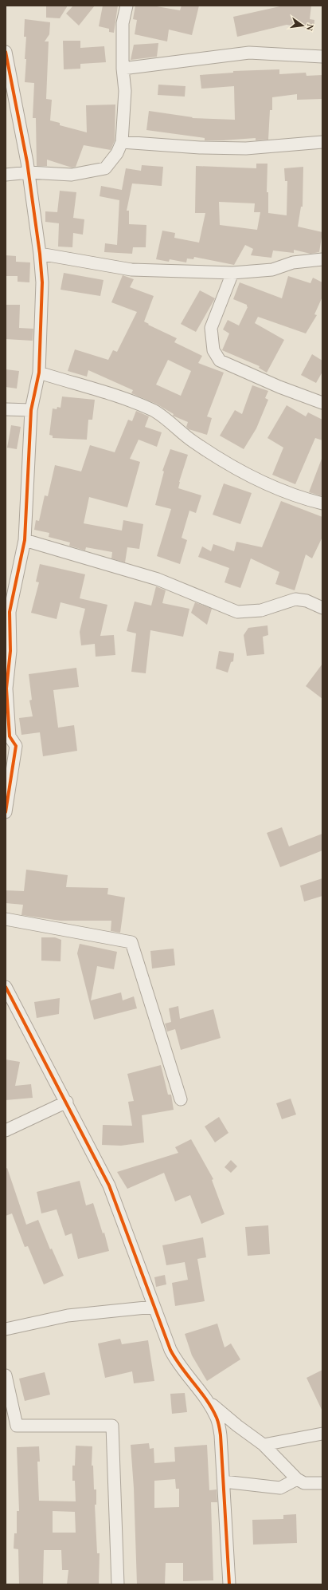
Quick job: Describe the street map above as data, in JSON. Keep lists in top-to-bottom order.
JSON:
{
  "north": "right"
}
